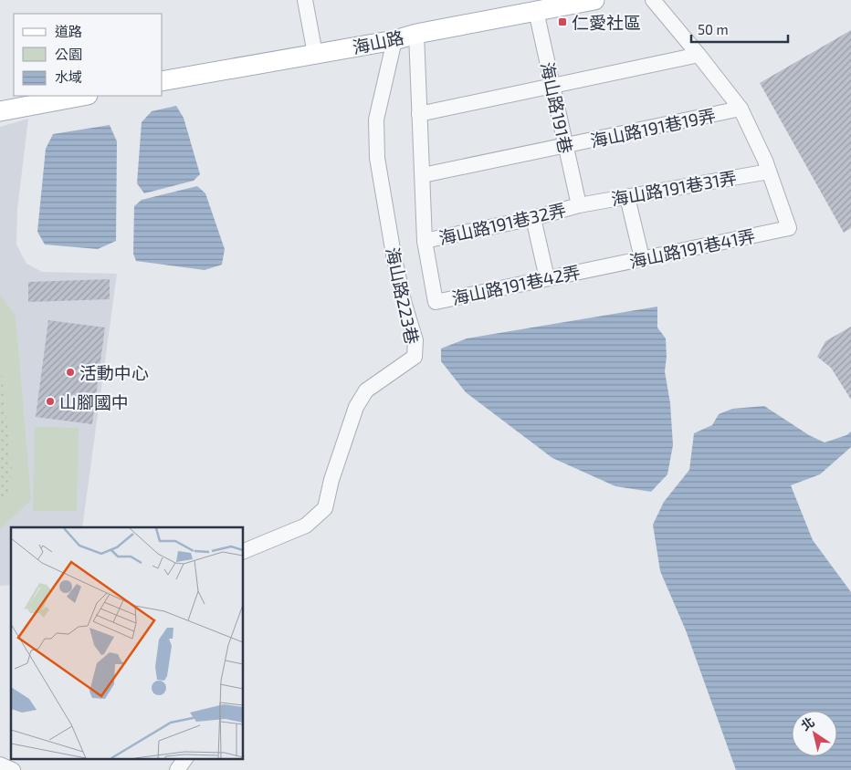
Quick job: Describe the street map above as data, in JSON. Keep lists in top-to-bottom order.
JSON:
{
  "streets": {
    "main road": ["海山路"],
    "street": [
      "海山路191巷",
      "海山路191巷19弄",
      "海山路191巷31弄",
      "海山路191巷32弄",
      "海山路191巷41弄",
      "海山路191巷42弄",
      "海山路223巷"
    ]
  },
  "crossings": [
    ["海山路", "海山路191巷"],
    ["海山路", "海山路223巷"],
    ["海山路191巷", "海山路191巷19弄"],
    ["海山路191巷", "海山路191巷31弄"],
    ["海山路191巷", "海山路191巷32弄"],
    ["海山路191巷31弄", "海山路191巷32弄"],
    ["海山路191巷31弄", "海山路191巷41弄"],
    ["海山路191巷32弄", "海山路191巷42弄"],
    ["海山路191巷41弄", "海山路191巷42弄"]
  ],
  "places": {
    "transit": ["仁愛社區"],
    "other": ["活動中心", "山腳國中"]
  },
  "legend": ["道路", "公園", "水域"],
  "scale_bar": "50 m",
  "north": "top left"
}
